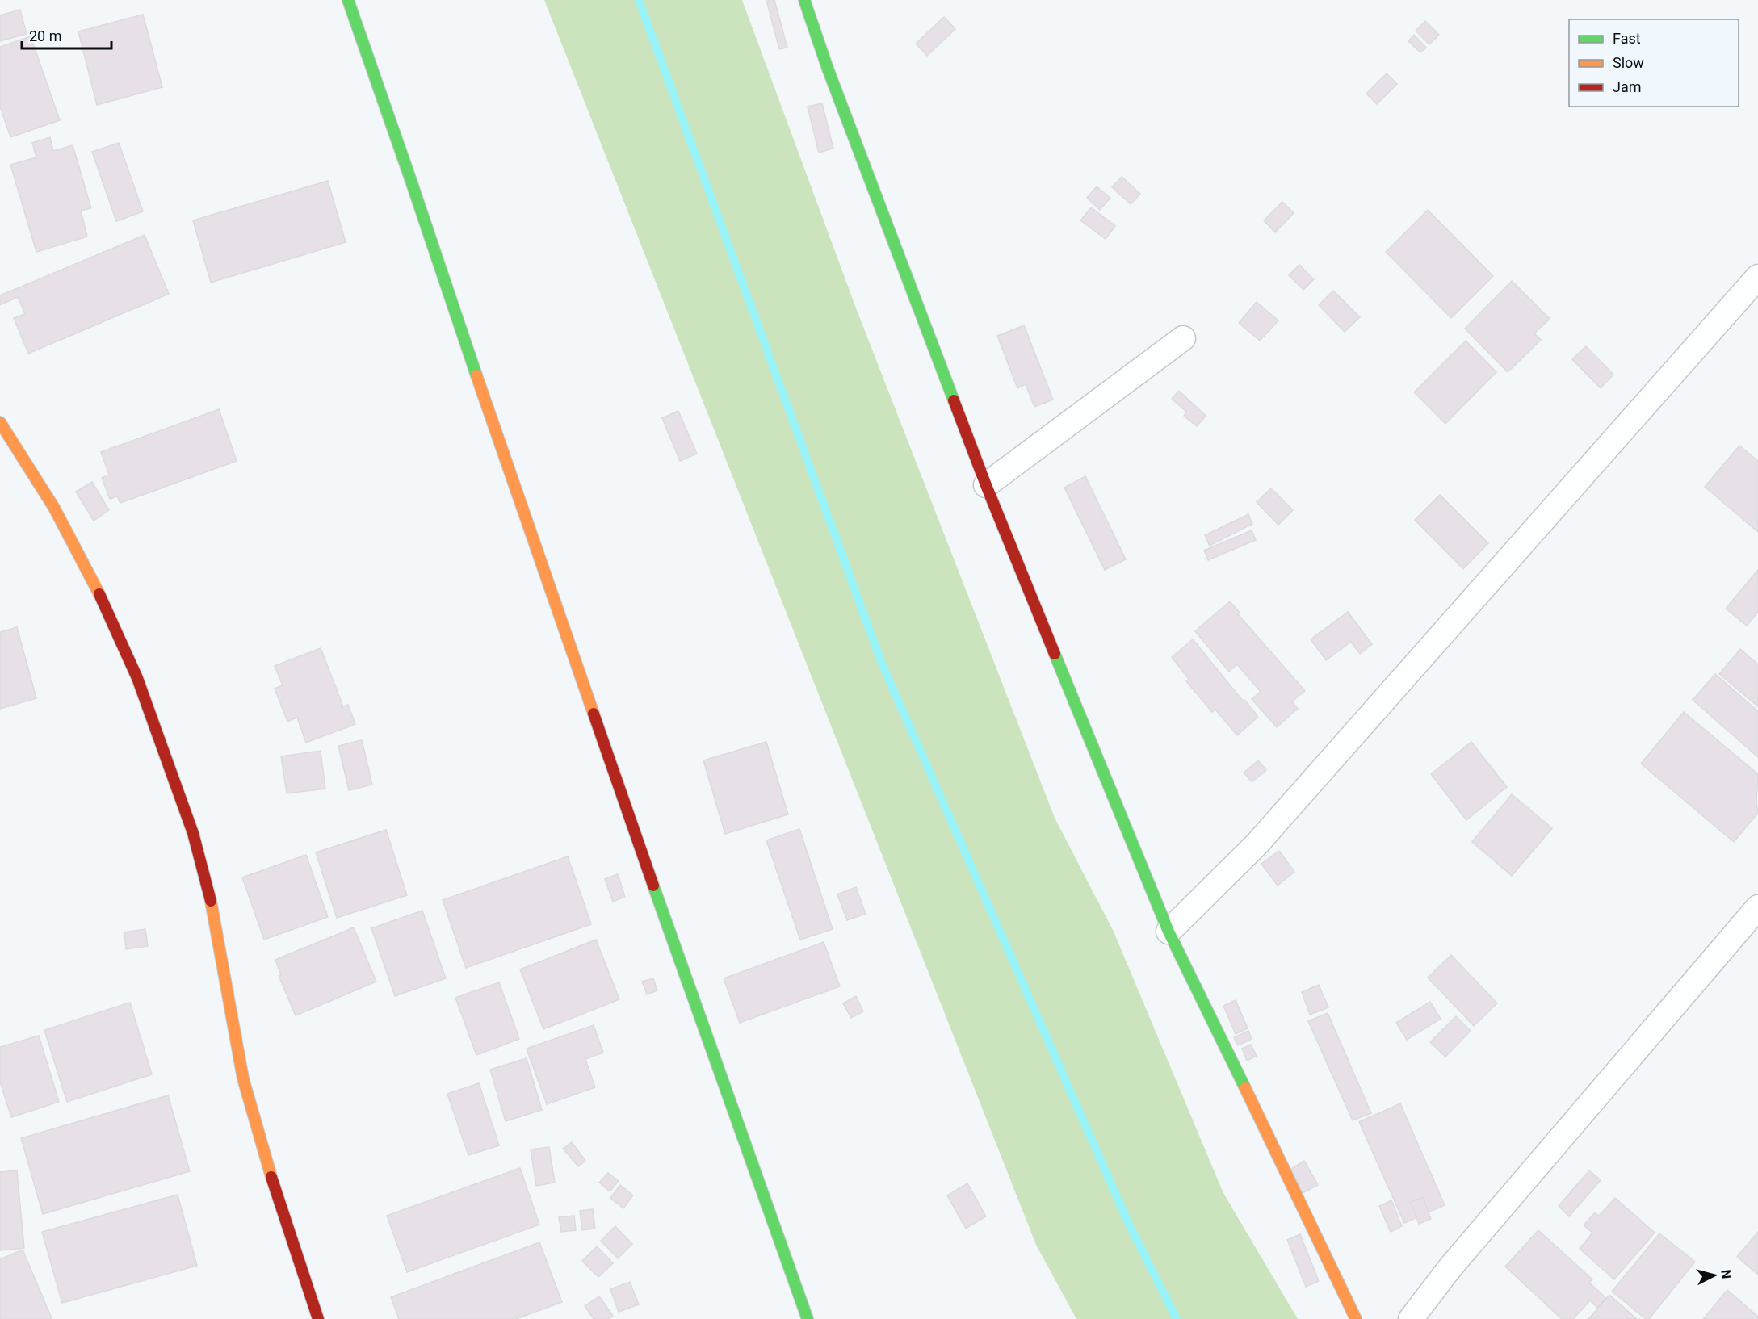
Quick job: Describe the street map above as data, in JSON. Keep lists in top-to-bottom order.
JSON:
{
  "legend": ["Fast", "Slow", "Jam"],
  "scale_bar": "20 m",
  "north": "right"
}
